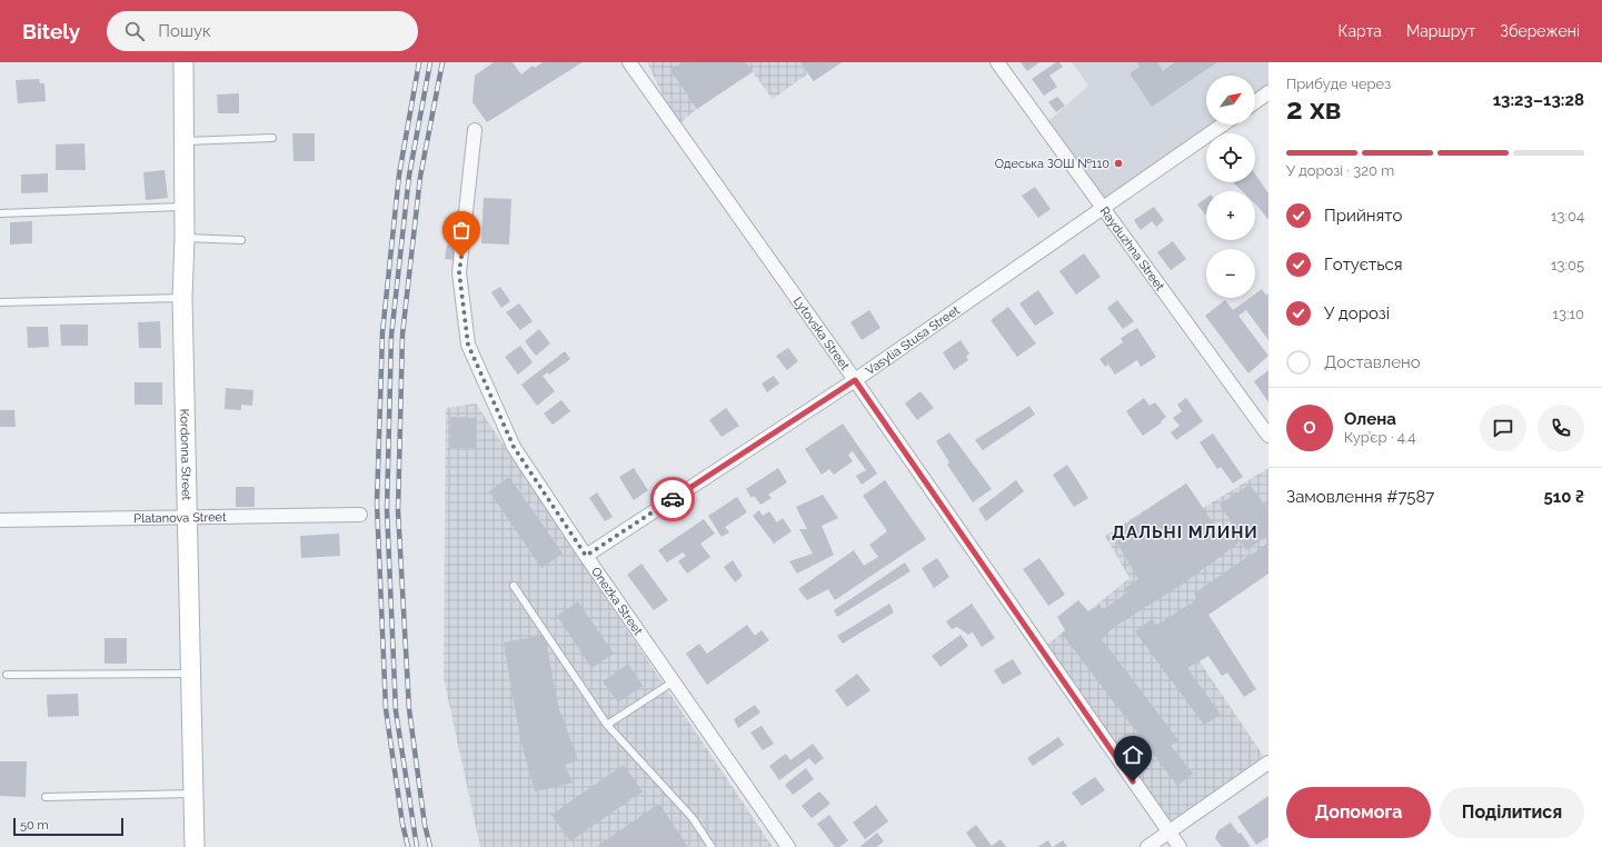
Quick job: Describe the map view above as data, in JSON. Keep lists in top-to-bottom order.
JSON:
{
  "streets": {
    "main road": ["Kordonna Street"],
    "street": [
      "Rayduzhna Street",
      "Lytovska Street",
      "Vasylia Stusa Street",
      "Platanova Street",
      "Onezka Street"
    ]
  },
  "crossings": [
    ["Rayduzhna Street", "Vasylia Stusa Street"],
    ["Lytovska Street", "Vasylia Stusa Street"],
    ["Vasylia Stusa Street", "Onezka Street"],
    ["Kordonna Street", "Platanova Street"]
  ],
  "districts": ["ДАЛЬНІ МЛИНИ"],
  "places": ["Одеська ЗОШ №110"],
  "scale_bar": "50 m",
  "north": "top right",
  "page": {
    "header": "Bitely",
    "search": "Пошук",
    "nav": ["Карта", "Маршрут", "Збережені"],
    "heading": ["2 хв", "Прибуде через", "13:23–13:28"],
    "panel": [
      "Олена",
      "Кур’єр · 4.4",
      "Замовлення #7587",
      "510 ₴"
    ],
    "map_buttons": ["+", "−"],
    "bar": "У дорозі · 320 m",
    "list": [
      ["Прийнято", "13:04"],
      ["Готується", "13:05"],
      ["У дорозі", "13:10"],
      "Доставлено"
    ],
    "round": "О",
    "buttons": ["Допомога", "Поділитися"],
    "scale": "50 m"
  }
}
